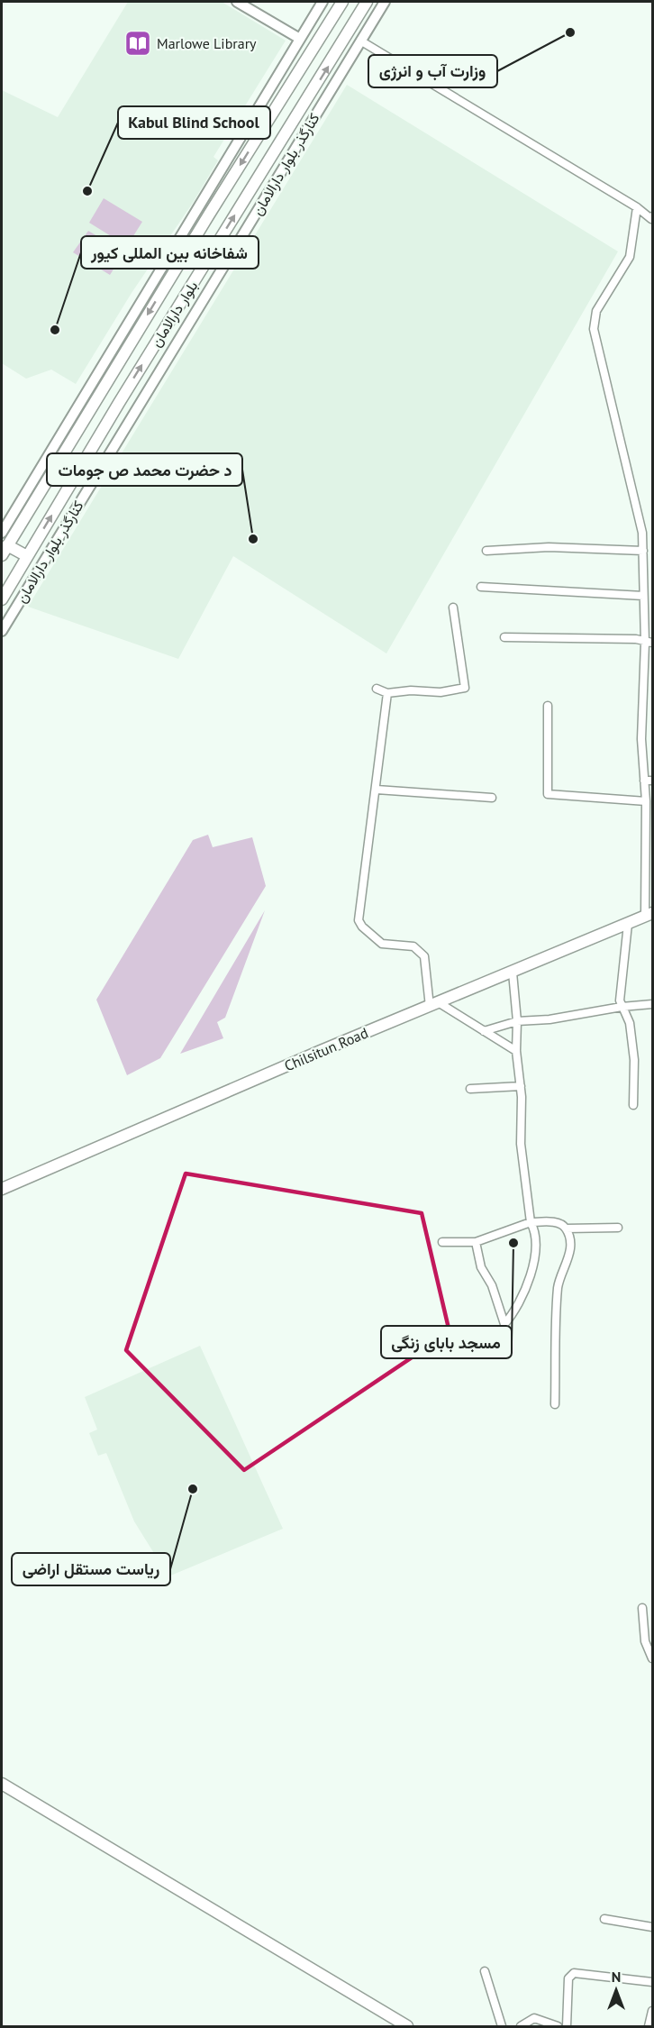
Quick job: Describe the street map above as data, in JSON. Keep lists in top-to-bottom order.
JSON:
{
  "streets": {
    "main road": ["بلوار دارالامان", "Chilsitun Road"],
    "street": ["کنارگذر بلوار دارالامان"]
  },
  "places": {
    "other": [
      "وزارت آب و انرژی",
      "Kabul Blind School",
      "شفاخانه بین المللی کیور",
      "د حضرت محمد ص جومات",
      "مسجد بابای زنگی",
      "ریاست مستقل اراضی"
    ],
    "library": ["Marlowe Library"]
  },
  "north": "top"
}
